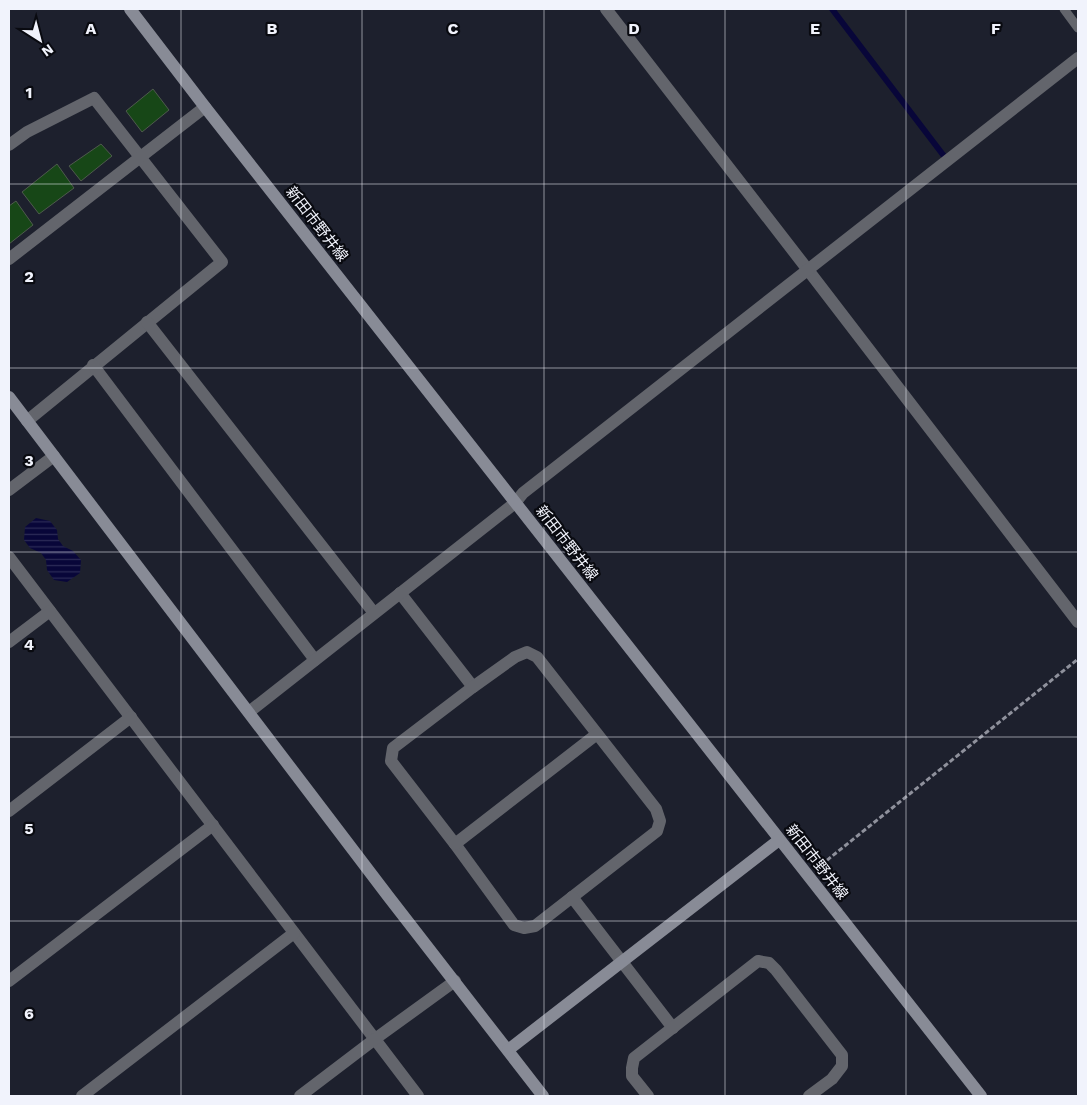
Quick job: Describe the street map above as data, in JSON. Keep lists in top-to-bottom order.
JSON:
{
  "streets": {
    "main road": ["新田市野井線"]
  },
  "north": "bottom right",
  "grid": {
    "columns": [
      "A",
      "B",
      "C",
      "D",
      "E",
      "F"
    ],
    "rows": [
      "1",
      "2",
      "3",
      "4",
      "5",
      "6"
    ]
  }
}
